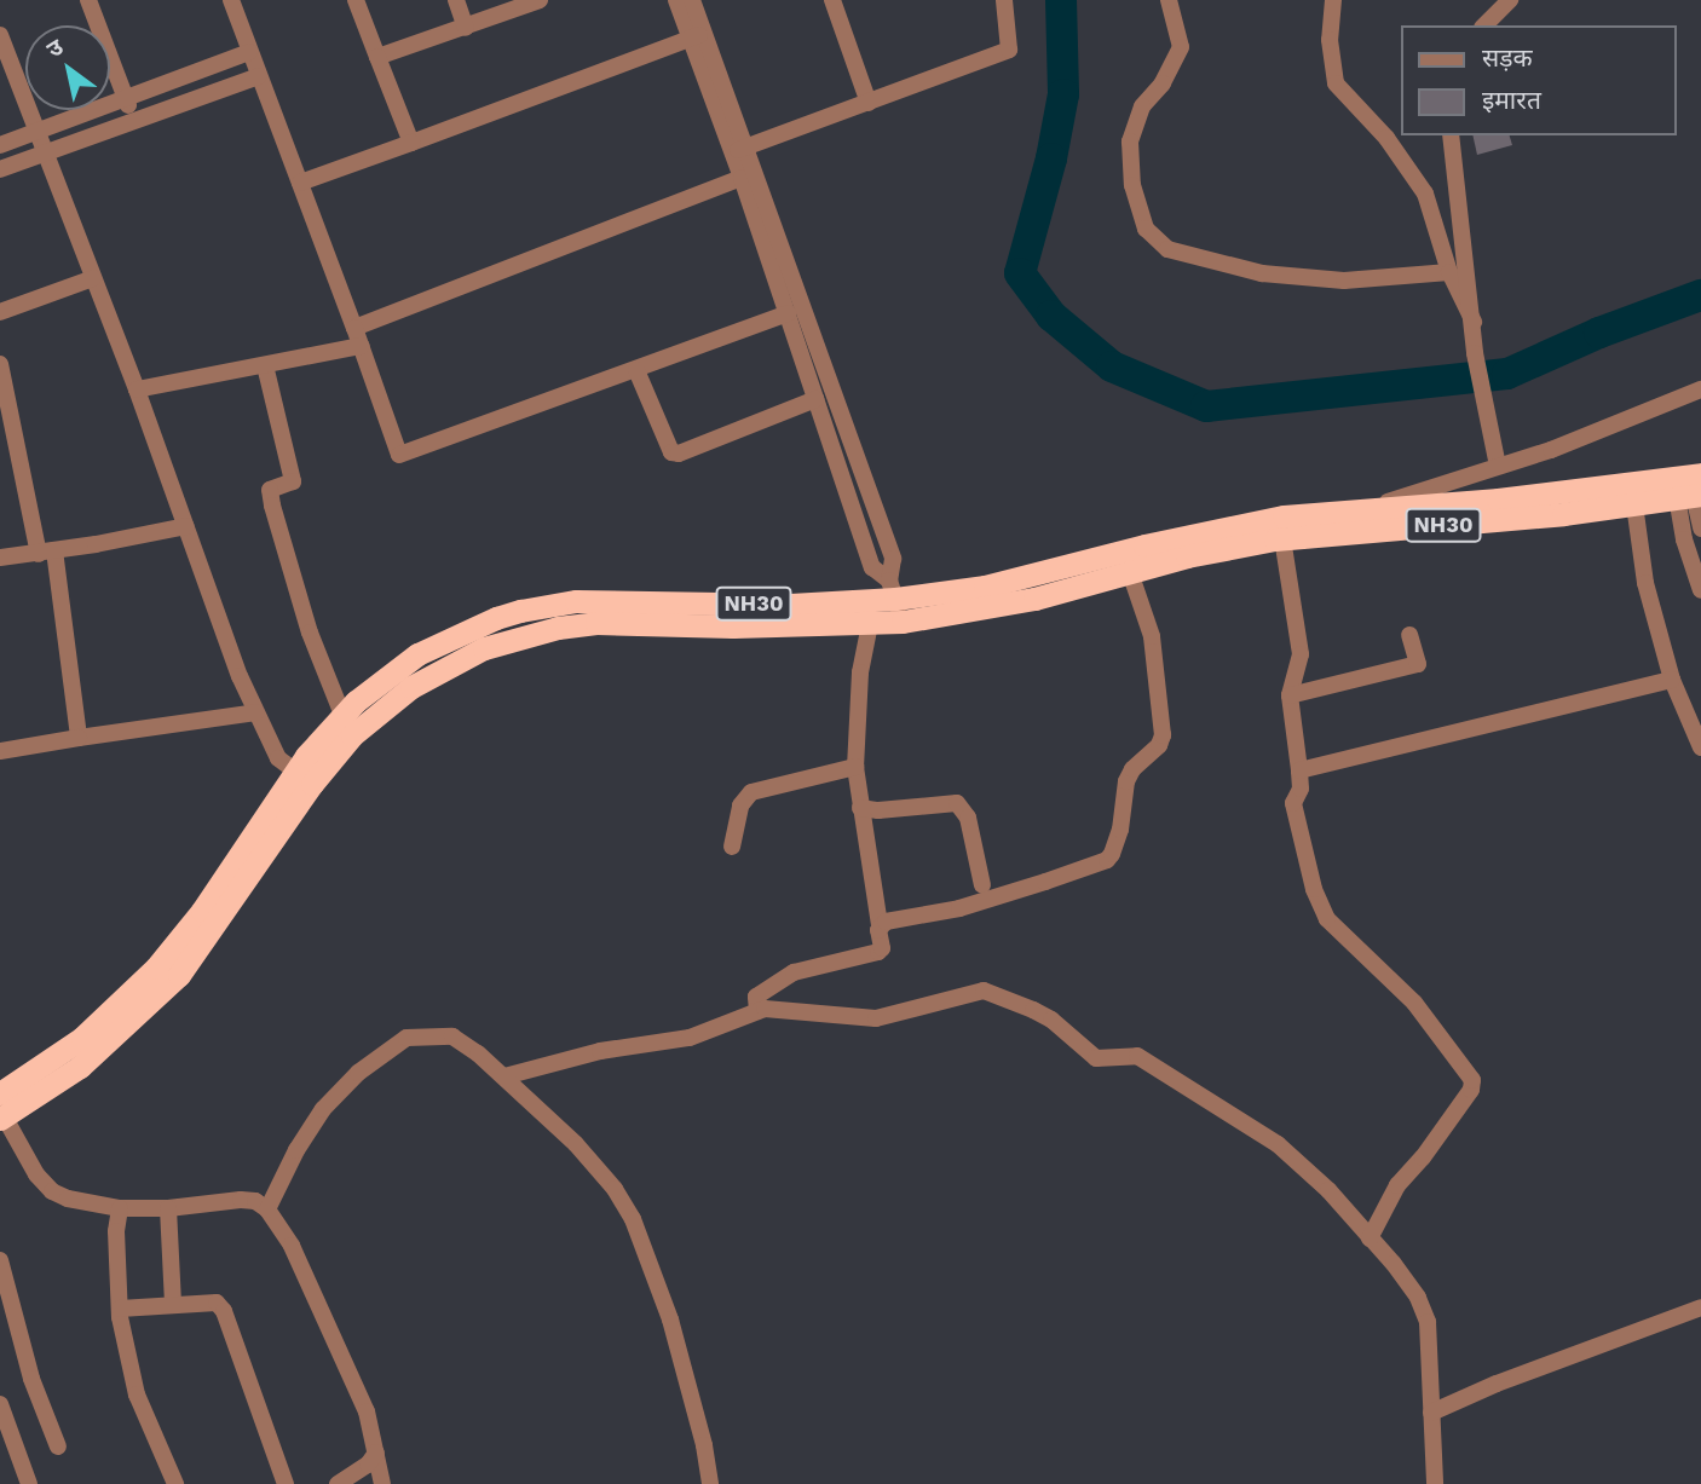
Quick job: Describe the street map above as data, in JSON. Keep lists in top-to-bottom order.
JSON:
{
  "streets": {
    "highway": ["NH30"]
  },
  "legend": ["सड़क", "इमारत"],
  "north": "top left"
}
